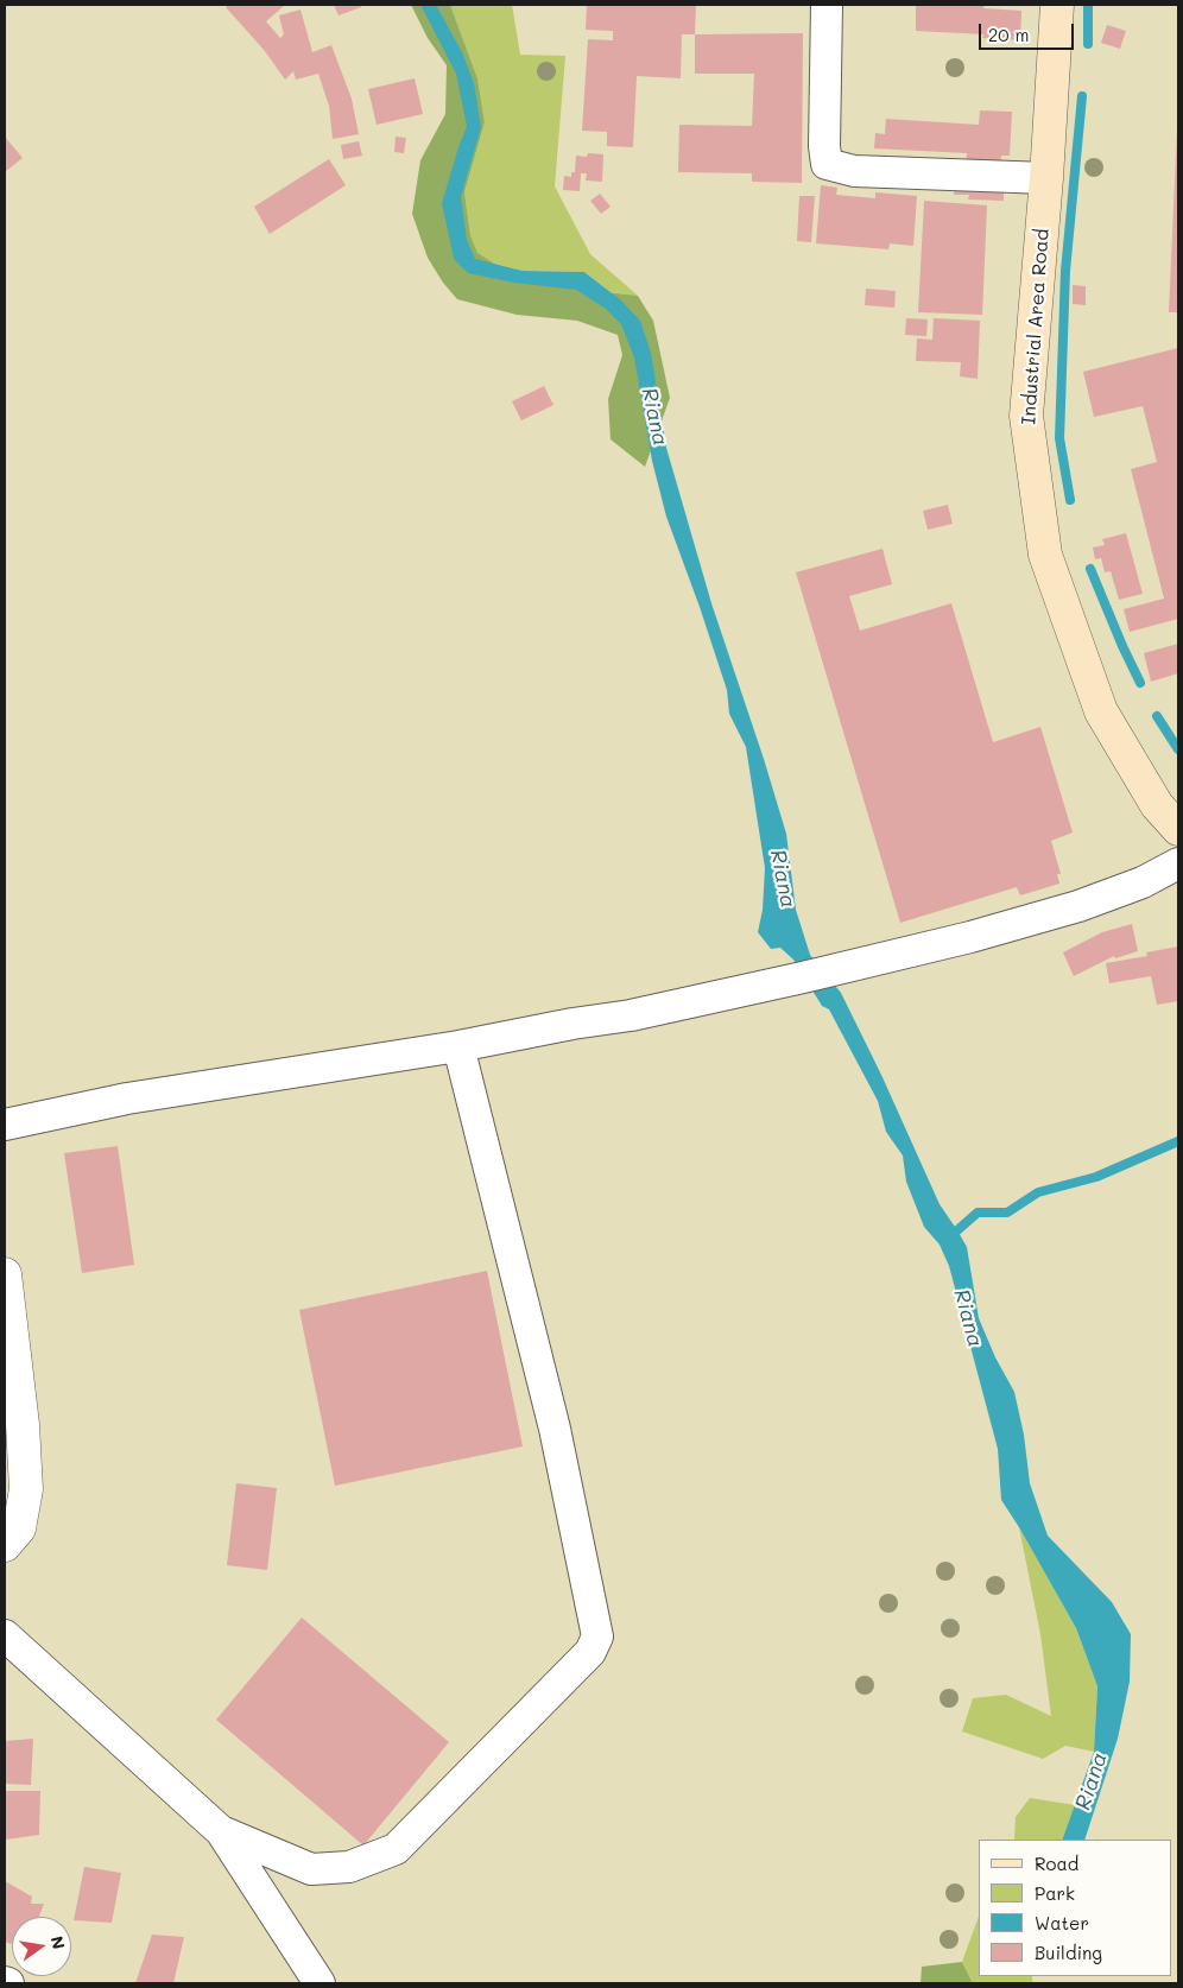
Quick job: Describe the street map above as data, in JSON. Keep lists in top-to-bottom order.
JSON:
{
  "streets": {
    "main road": ["Industrial Area Road"]
  },
  "water": ["Riana"],
  "legend": [
    "Road",
    "Park",
    "Water",
    "Building"
  ],
  "scale_bar": "20 m",
  "north": "right"
}
